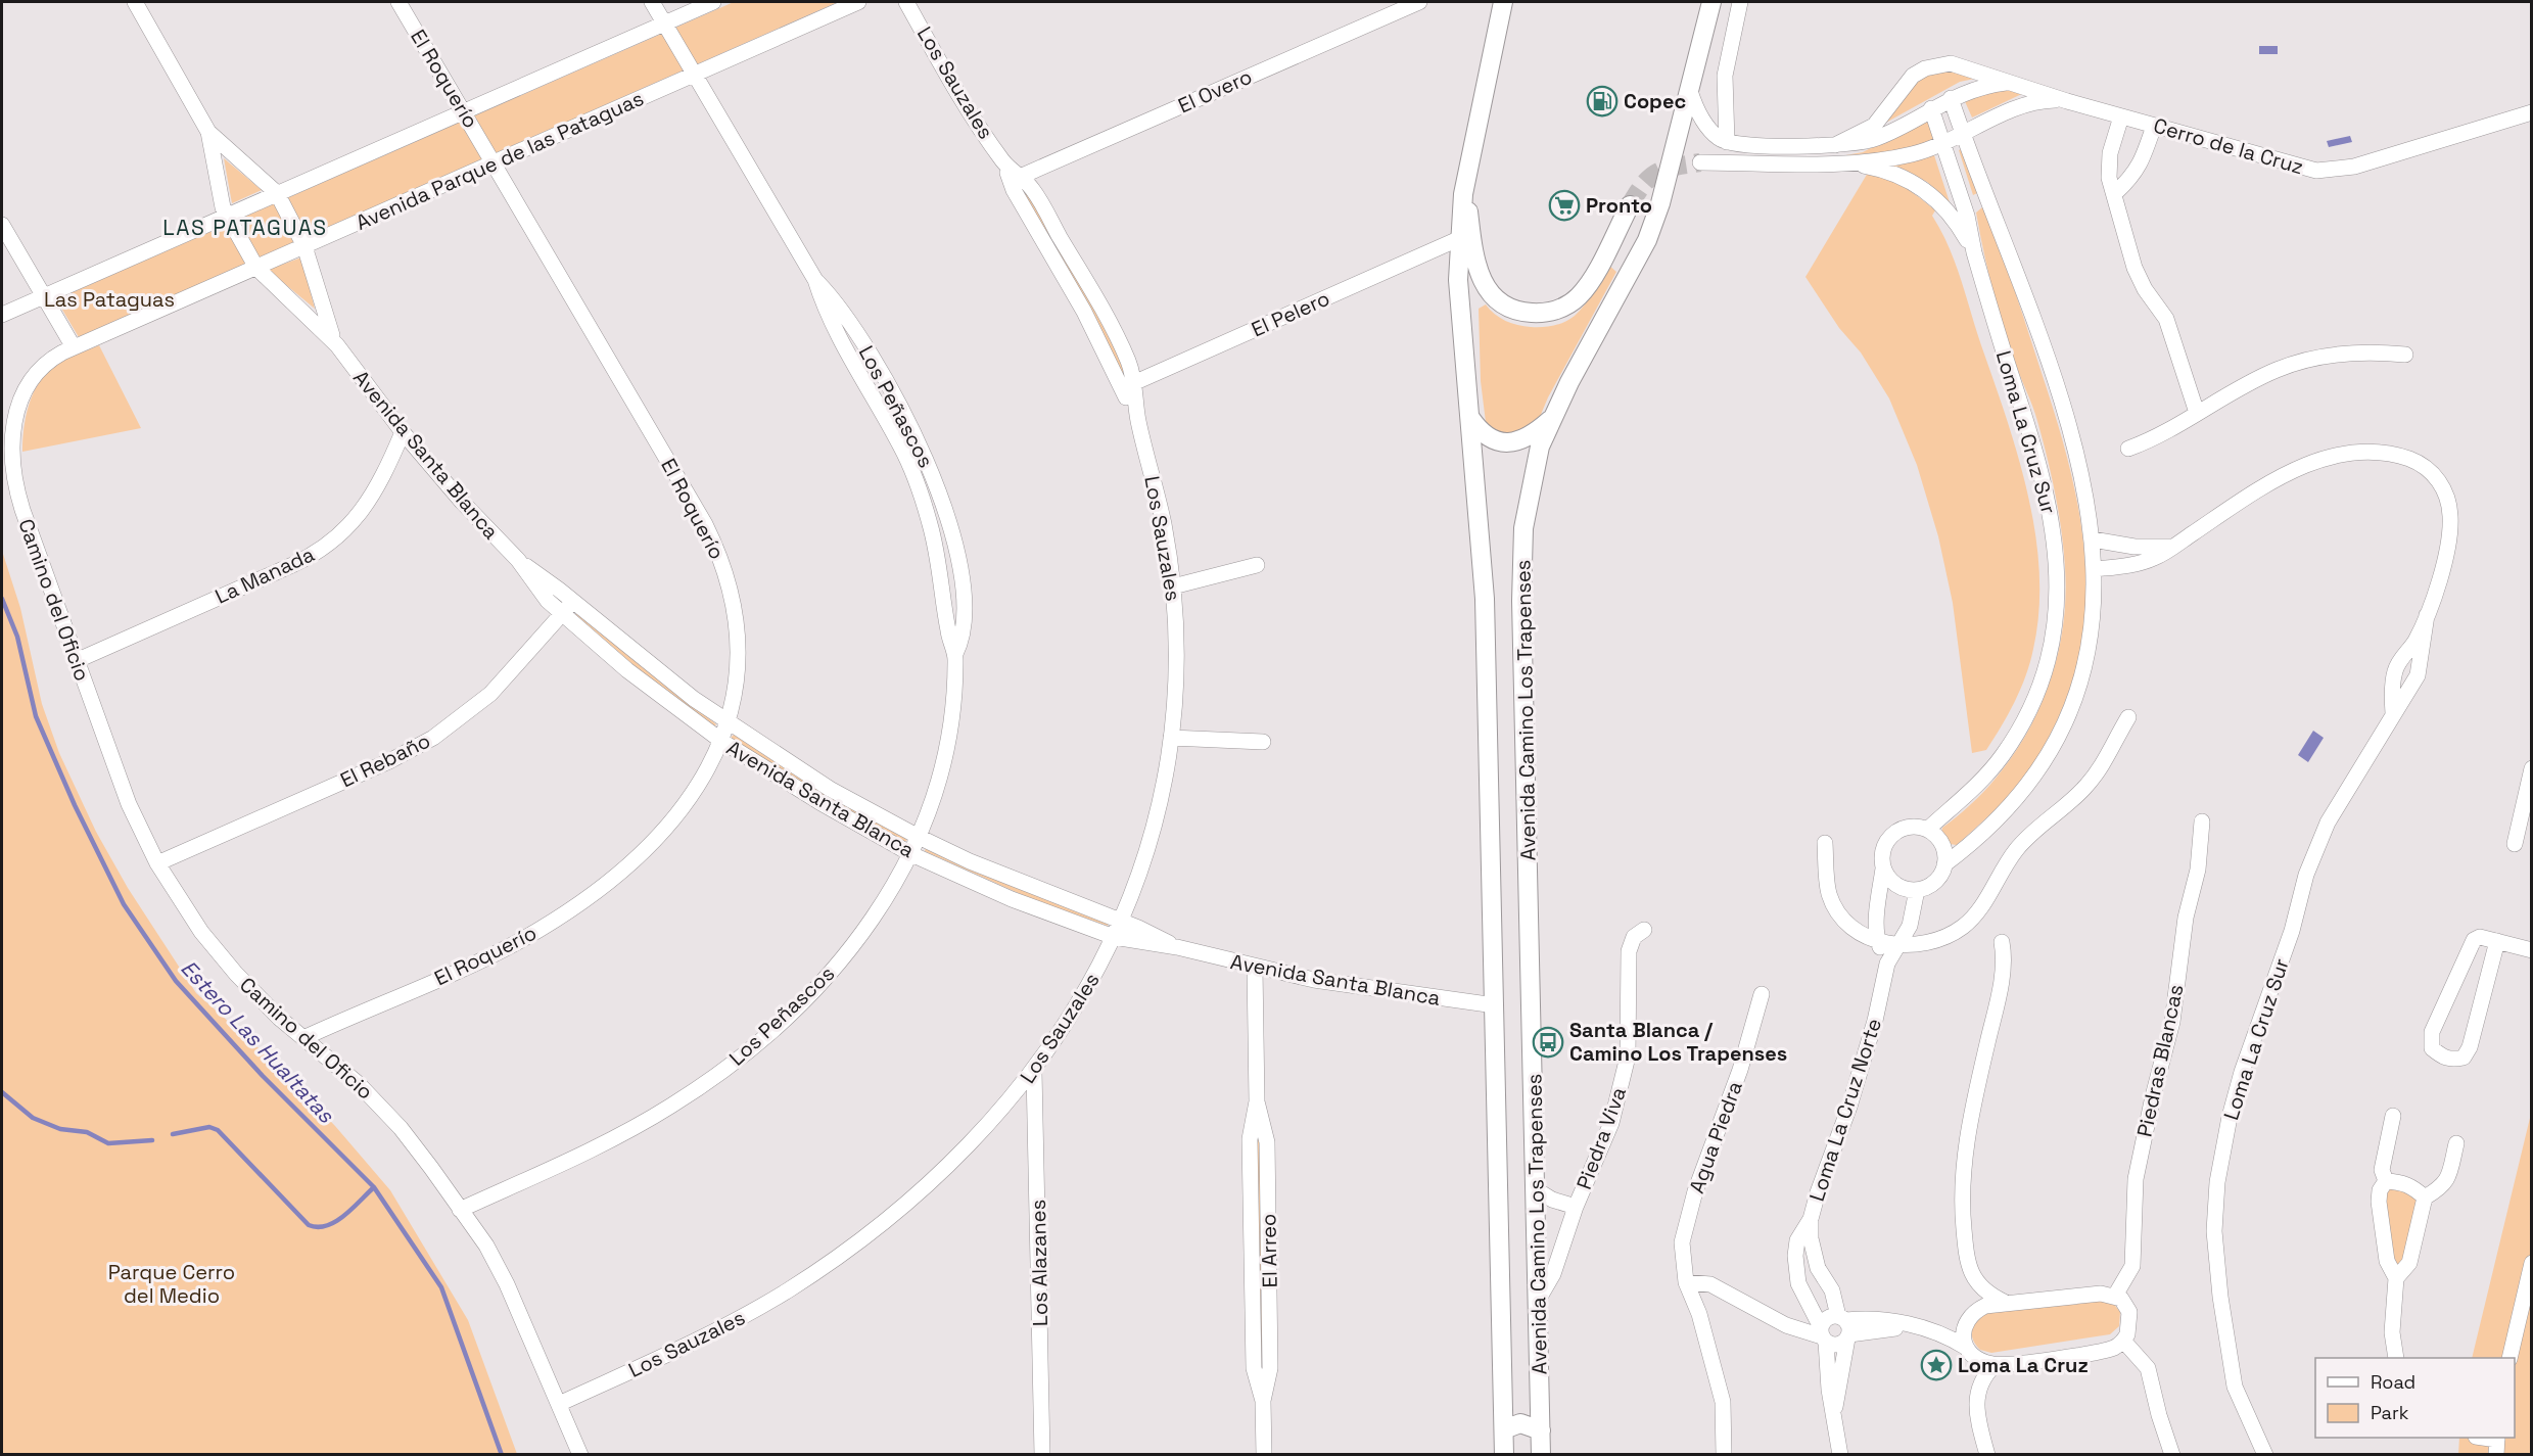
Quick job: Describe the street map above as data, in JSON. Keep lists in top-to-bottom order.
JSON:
{
  "streets": {
    "main road": ["Avenida Camino Los Trapenses"],
    "street": [
      "El Roquerío",
      "Los Sauzales",
      "El Overo",
      "Cerro de la Cruz",
      "Avenida Parque de las Pataguas",
      "El Pelero",
      "Los Peñascos",
      "Loma La Cruz Sur",
      "Avenida Santa Blanca",
      "La Manada",
      "Camino del Oficio",
      "El Rebaño",
      "Piedras Blancas",
      "Loma La Cruz Norte",
      "Agua Piedra",
      "Piedra Viva",
      "El Arreo",
      "Los Alazanes"
    ]
  },
  "crossings": [
    ["El Roquerío", "Avenida Parque de las Pataguas"],
    ["El Roquerío", "Avenida Santa Blanca"],
    ["El Roquerío", "Camino del Oficio"],
    ["Los Sauzales", "El Overo"],
    ["Los Sauzales", "El Pelero"],
    ["Los Sauzales", "Avenida Santa Blanca"],
    ["Los Sauzales", "Camino del Oficio"],
    ["Los Sauzales", "Los Alazanes"],
    ["Cerro de la Cruz", "Loma La Cruz Sur"],
    ["Avenida Parque de las Pataguas", "Los Peñascos"],
    ["Avenida Parque de las Pataguas", "Avenida Santa Blanca"],
    ["Avenida Parque de las Pataguas", "Camino del Oficio"],
    ["El Pelero", "Avenida Camino Los Trapenses"],
    ["Los Peñascos", "Avenida Santa Blanca"],
    ["Los Peñascos", "Camino del Oficio"],
    ["Loma La Cruz Sur", "Loma La Cruz Norte"],
    ["Avenida Santa Blanca", "La Manada"],
    ["Avenida Santa Blanca", "Avenida Camino Los Trapenses"],
    ["Avenida Santa Blanca", "El Rebaño"],
    ["Avenida Santa Blanca", "El Arreo"],
    ["La Manada", "Camino del Oficio"],
    ["Camino del Oficio", "El Rebaño"],
    ["Avenida Camino Los Trapenses", "Piedra Viva"]
  ],
  "districts": ["LAS PATAGUAS"],
  "water": ["Estero Las Hualtatas"],
  "parks": ["Las Pataguas", "Parque Cerro del Medio"],
  "places": {
    "fuel station": ["Copec"],
    "supermarket": ["Pronto"],
    "bus stop": ["Santa Blanca / Camino Los Trapenses"],
    "place": ["Loma La Cruz"]
  },
  "legend": ["Road", "Park"]
}
